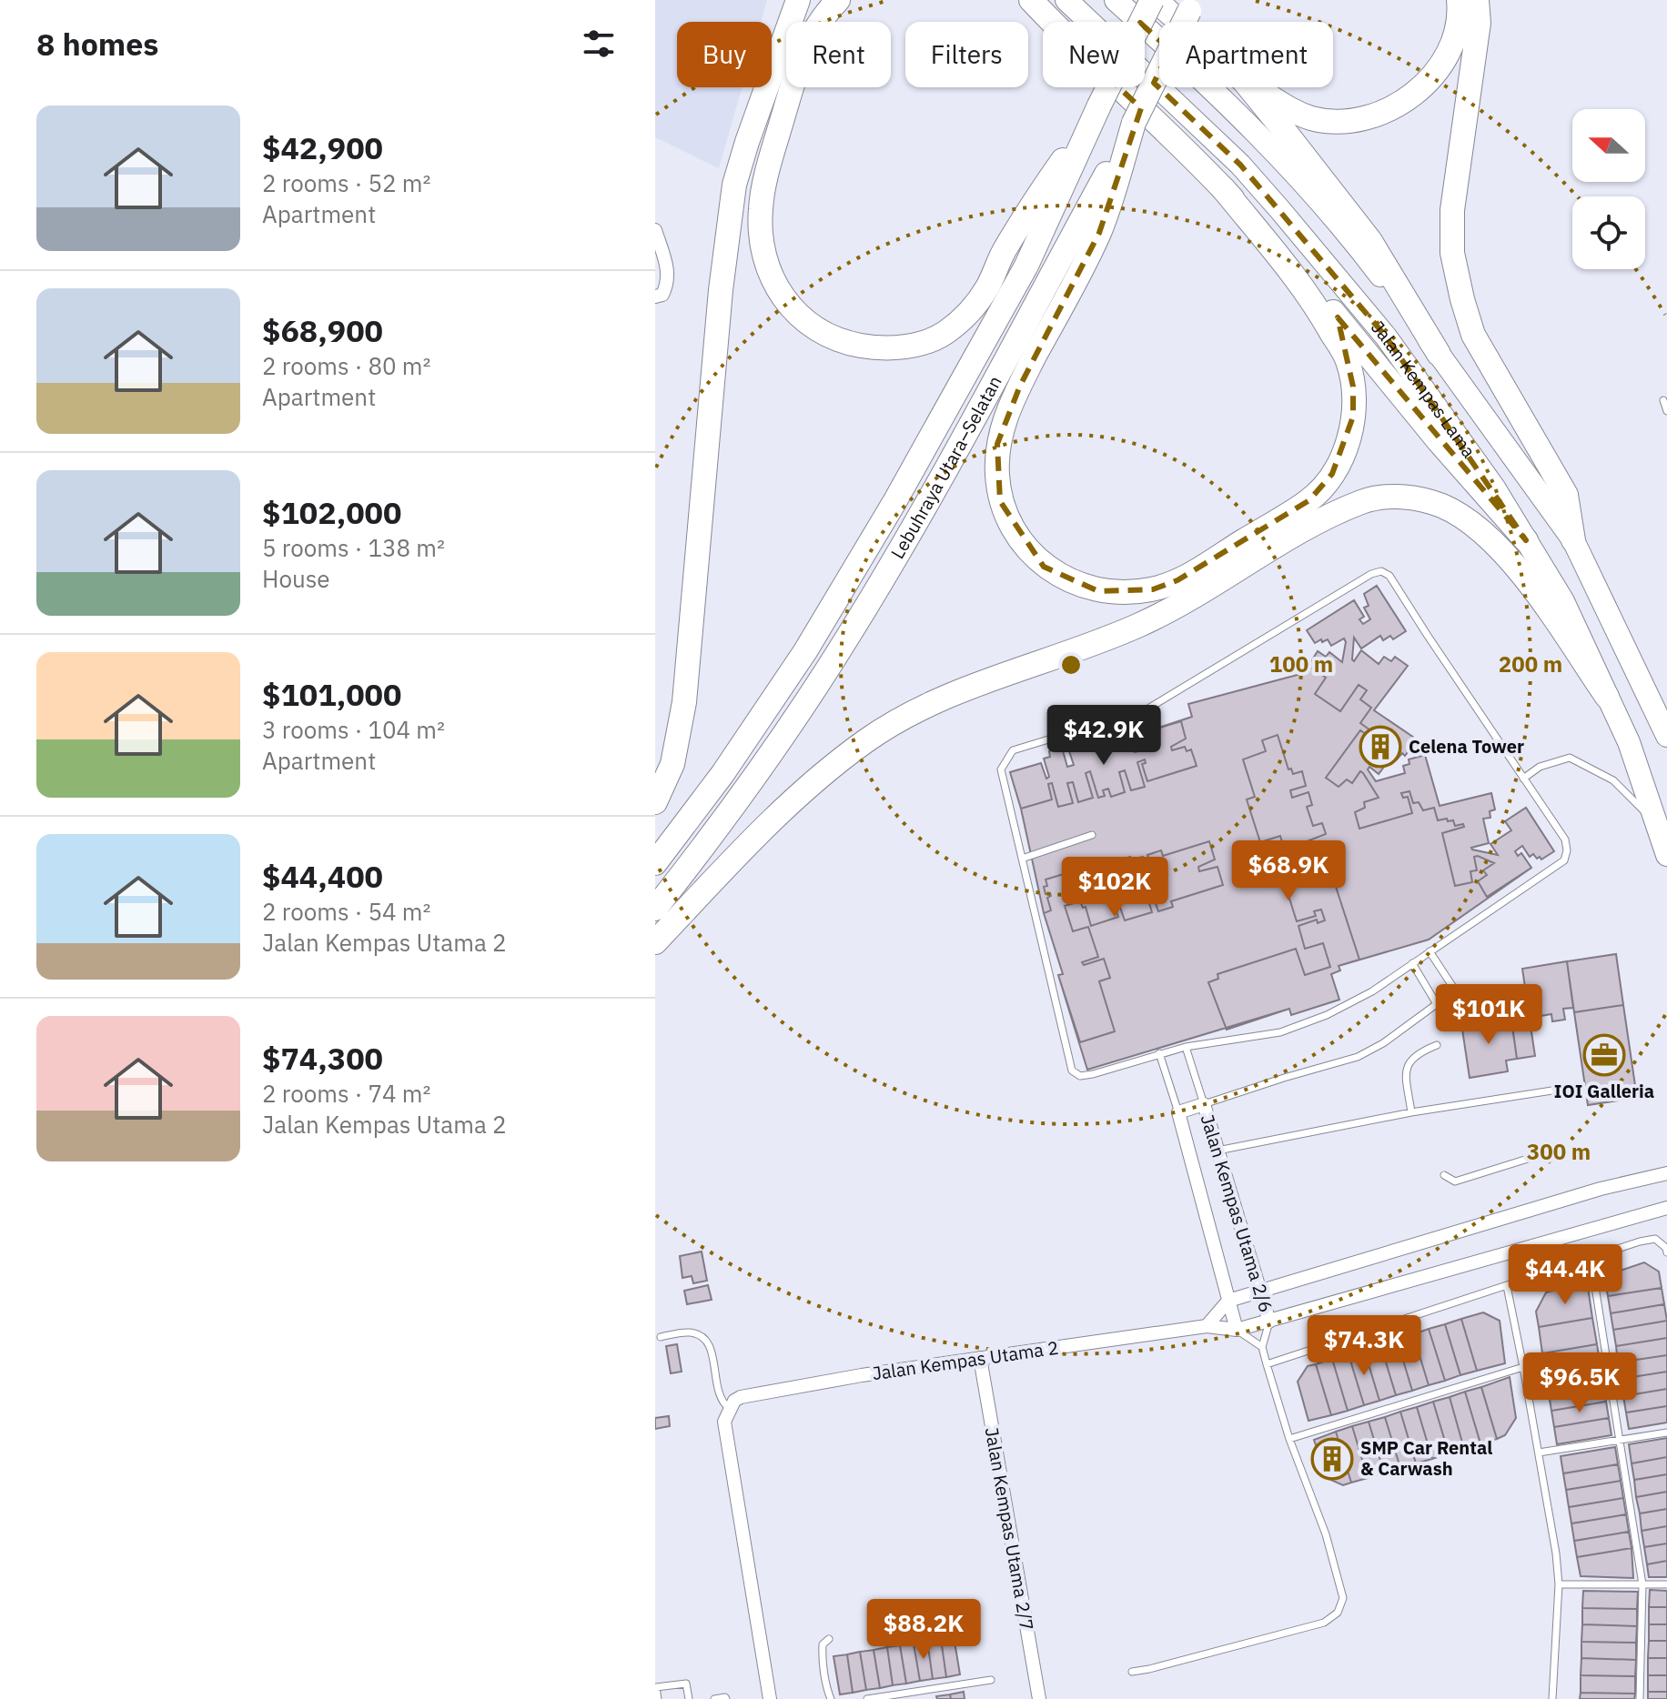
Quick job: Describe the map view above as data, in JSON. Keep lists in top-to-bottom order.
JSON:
{
  "streets": {
    "highway": ["Lebuhraya Utara–Selatan"],
    "main road": ["Jalan Kempas Lama"],
    "street": ["Jalan Kempas Utama 2/6", "Jalan Kempas Utama 2", "Jalan Kempas Utama 2/7"]
  },
  "crossings": [
    ["Jalan Kempas Utama 2/6", "Jalan Kempas Utama 2"],
    ["Jalan Kempas Utama 2", "Jalan Kempas Utama 2/7"]
  ],
  "places": {
    "building": ["Celena Tower", "SMP Car Rental & Carwash"],
    "office": ["IOI Galleria"]
  },
  "north": "left",
  "page": {
    "heading": "8 homes",
    "chip": [
      "Buy",
      "Rent",
      "Filters",
      "New",
      "Apartment"
    ],
    "list": [
      {
        "name": "$42,900",
        "note": "2 rooms · 52 m² · Apartment"
      },
      {
        "name": "$68,900",
        "note": "2 rooms · 80 m² · Apartment"
      },
      {
        "name": "$102,000",
        "note": "5 rooms · 138 m² · House"
      },
      {
        "name": "$101,000",
        "note": "3 rooms · 104 m² · Apartment"
      },
      {
        "name": "$44,400",
        "note": "2 rooms · 54 m² · Jalan Kempas Utama 2"
      },
      {
        "name": "$74,300",
        "note": "2 rooms · 74 m² · Jalan Kempas Utama 2"
      }
    ],
    "price": [
      "$42.9K",
      "$68.9K",
      "$102K",
      "$101K",
      "$44.4K",
      "$74.3K",
      "$96.5K",
      "$88.2K"
    ]
  },
  "rings": ["100 m", "200 m", "300 m"]
}
